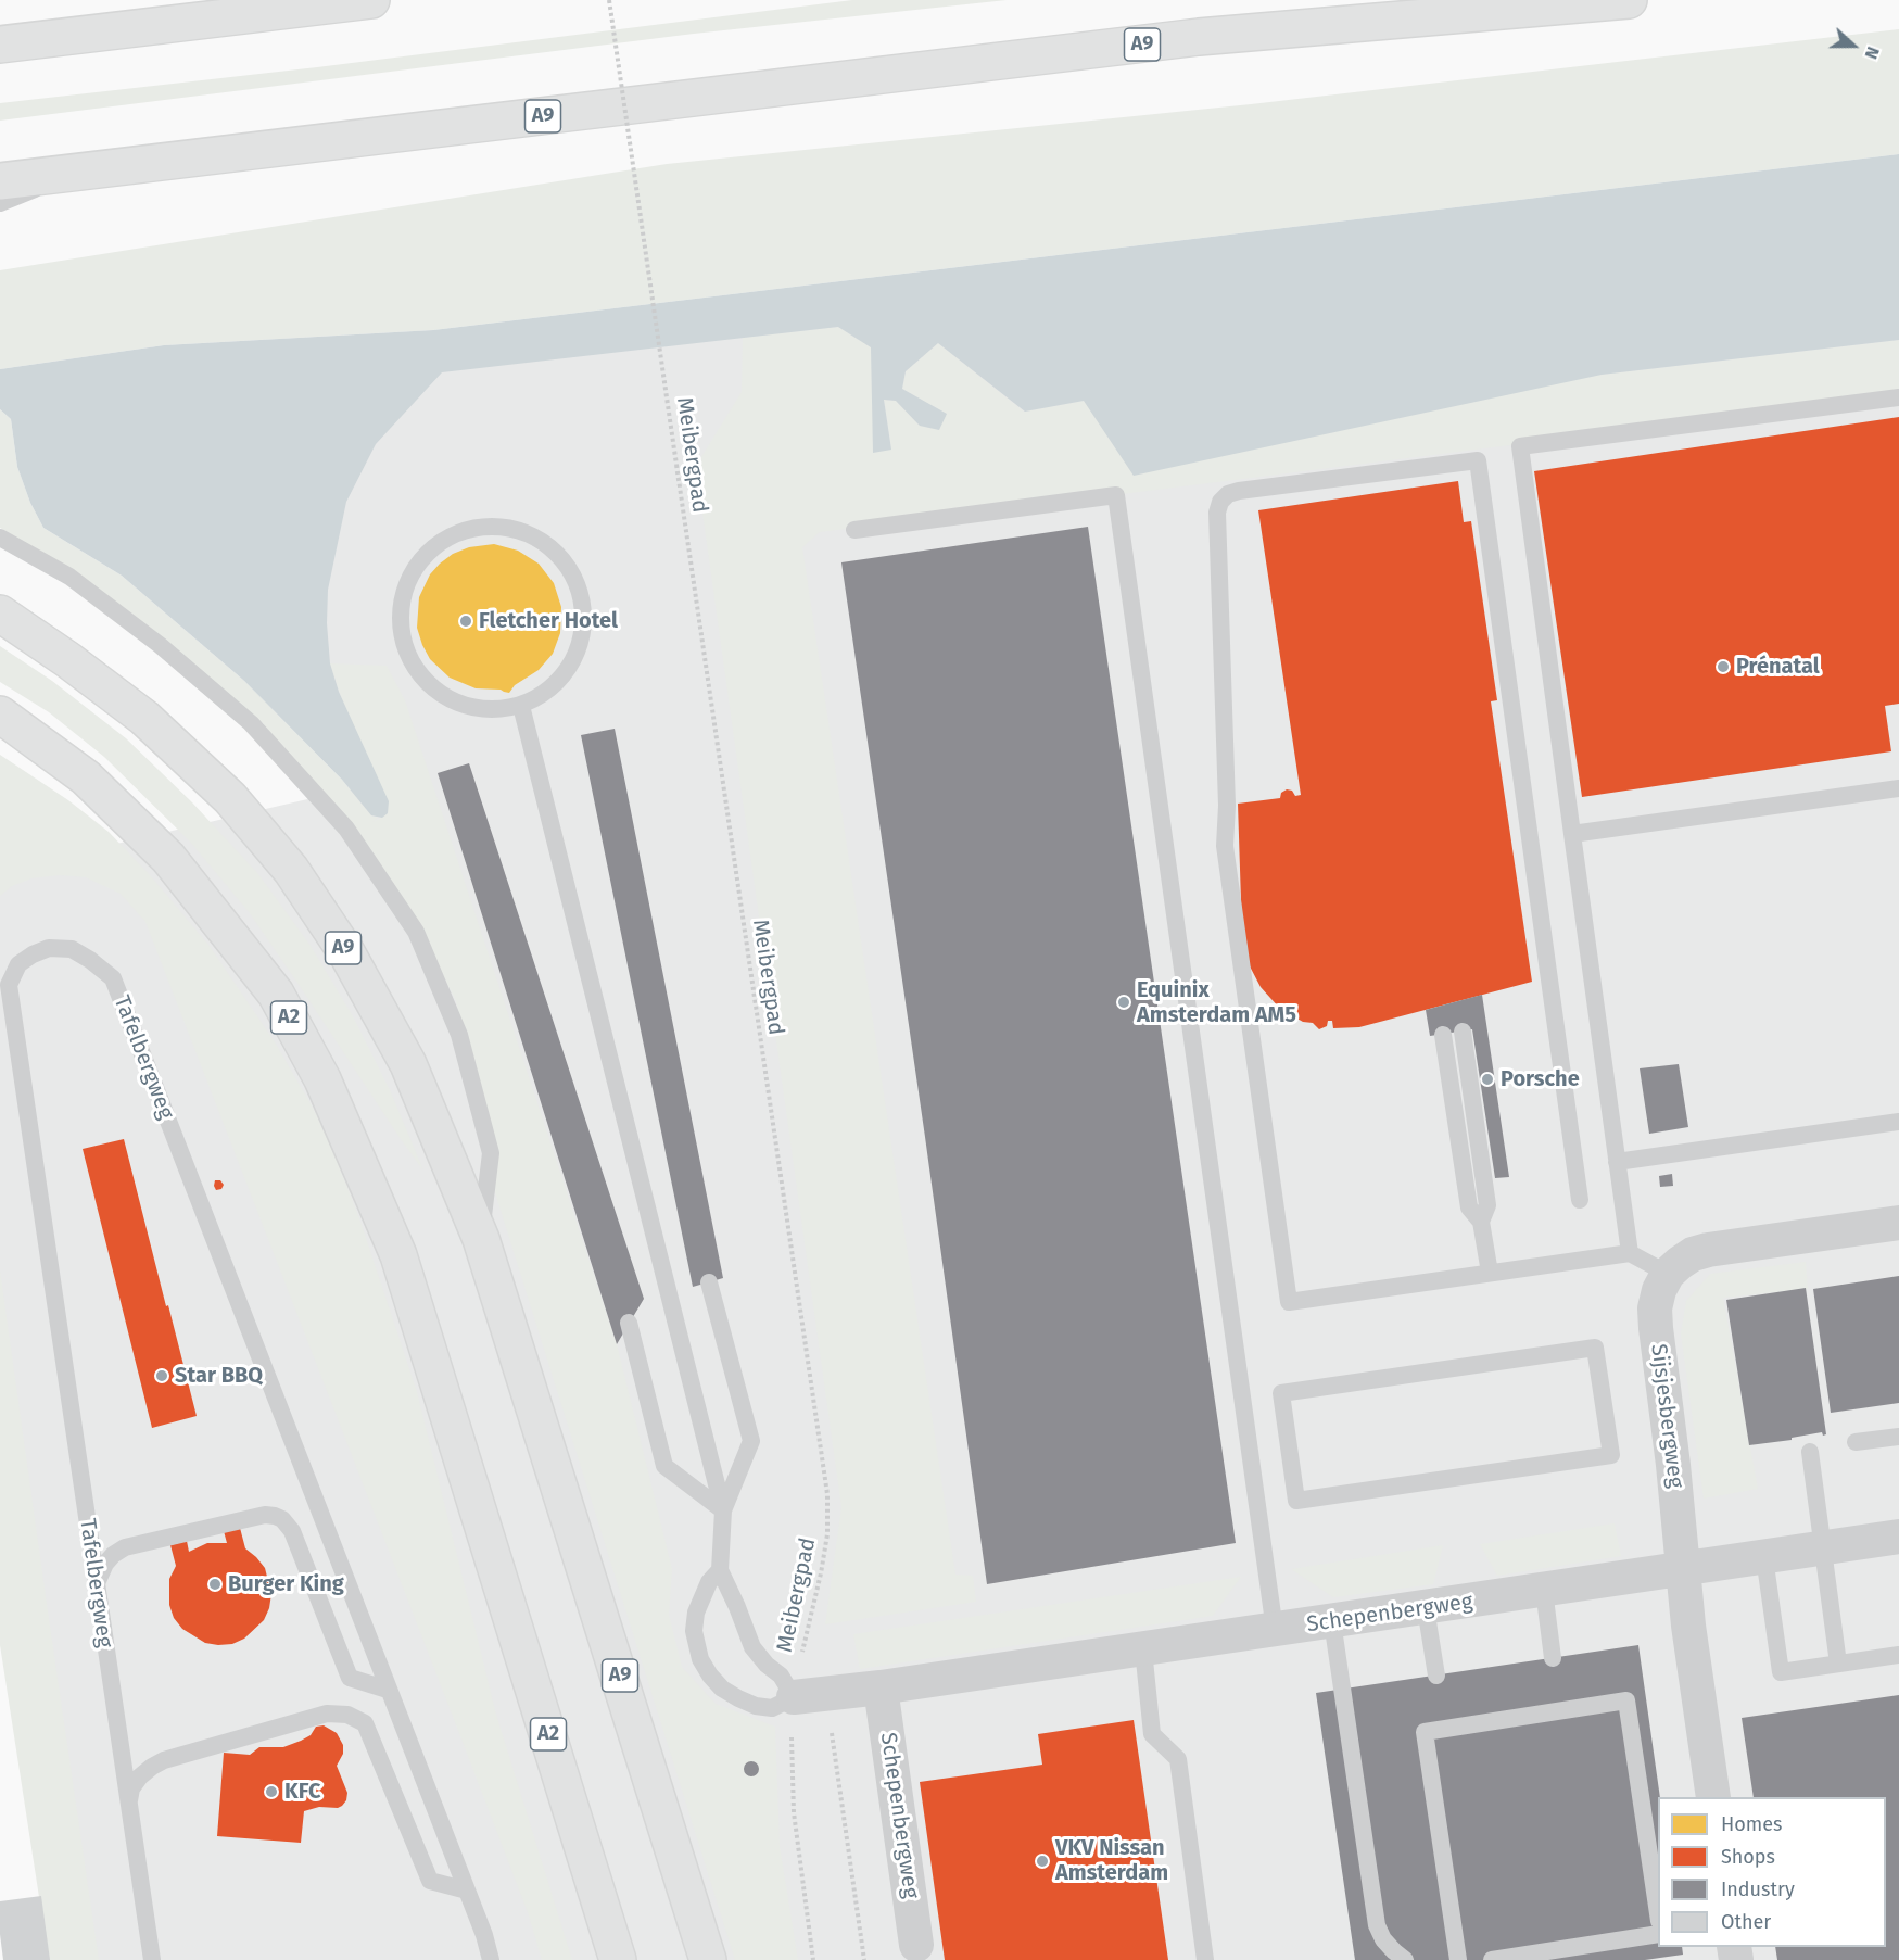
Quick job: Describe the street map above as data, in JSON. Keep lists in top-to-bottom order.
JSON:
{
  "streets": {
    "highway": ["A9", "A2"],
    "street": ["Sijsjesbergweg", "Schepenbergweg"],
    "lane": ["Tafelbergweg"],
    "path": ["Meibergpad"]
  },
  "crossings": [
    ["Meibergpad", "Schepenbergweg"],
    ["Sijsjesbergweg", "Schepenbergweg"]
  ],
  "places": [
    "Fletcher Hotel",
    "Prénatal",
    "Equinix Amsterdam AM5",
    "Porsche",
    "Star BBQ",
    "Burger King",
    "KFC",
    "VKV Nissan Amsterdam"
  ],
  "legend": [
    "Homes",
    "Shops",
    "Industry",
    "Other"
  ],
  "north": "right"
}
